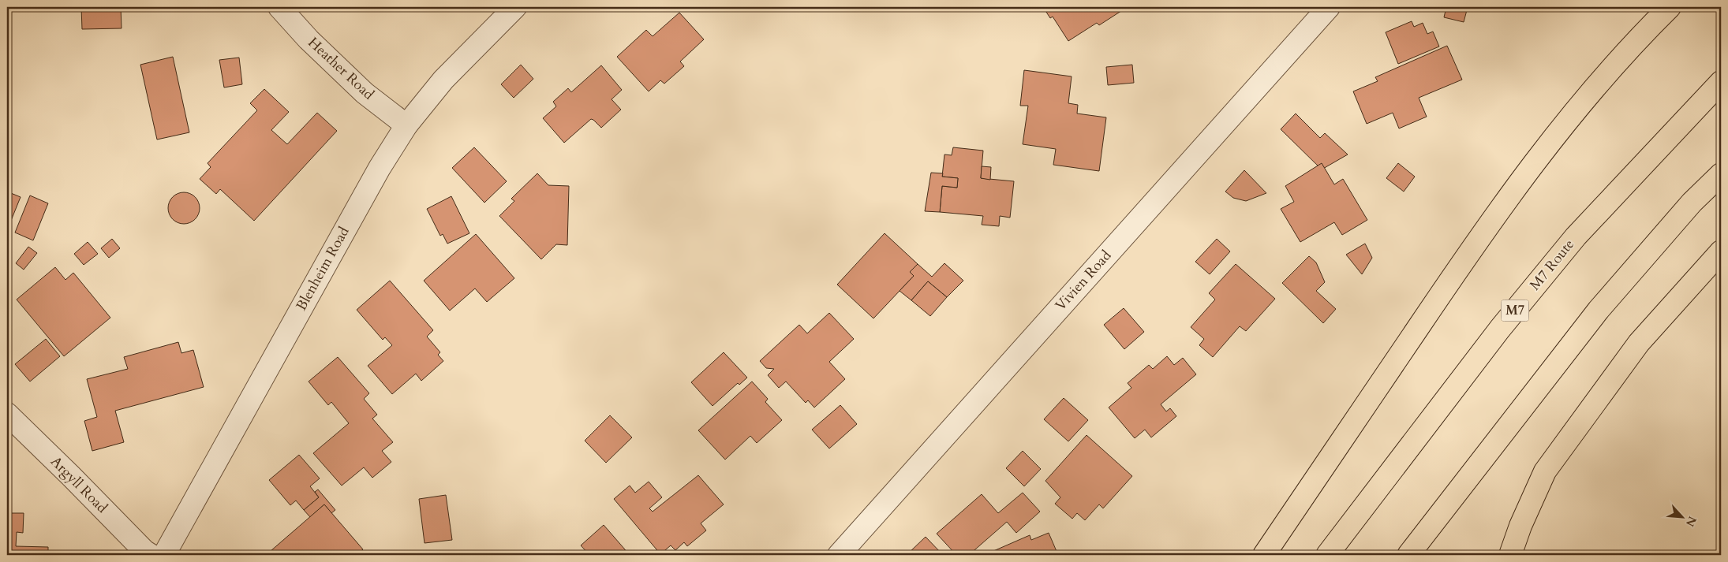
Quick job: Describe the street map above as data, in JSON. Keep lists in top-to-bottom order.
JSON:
{
  "streets": {
    "highway": ["M7 Route", "M7"],
    "street": [
      "Heather Road",
      "Blenheim Road",
      "Vivien Road",
      "Argyll Road"
    ]
  },
  "crossings": [
    ["Heather Road", "Blenheim Road"]
  ],
  "north": "bottom right"
}
